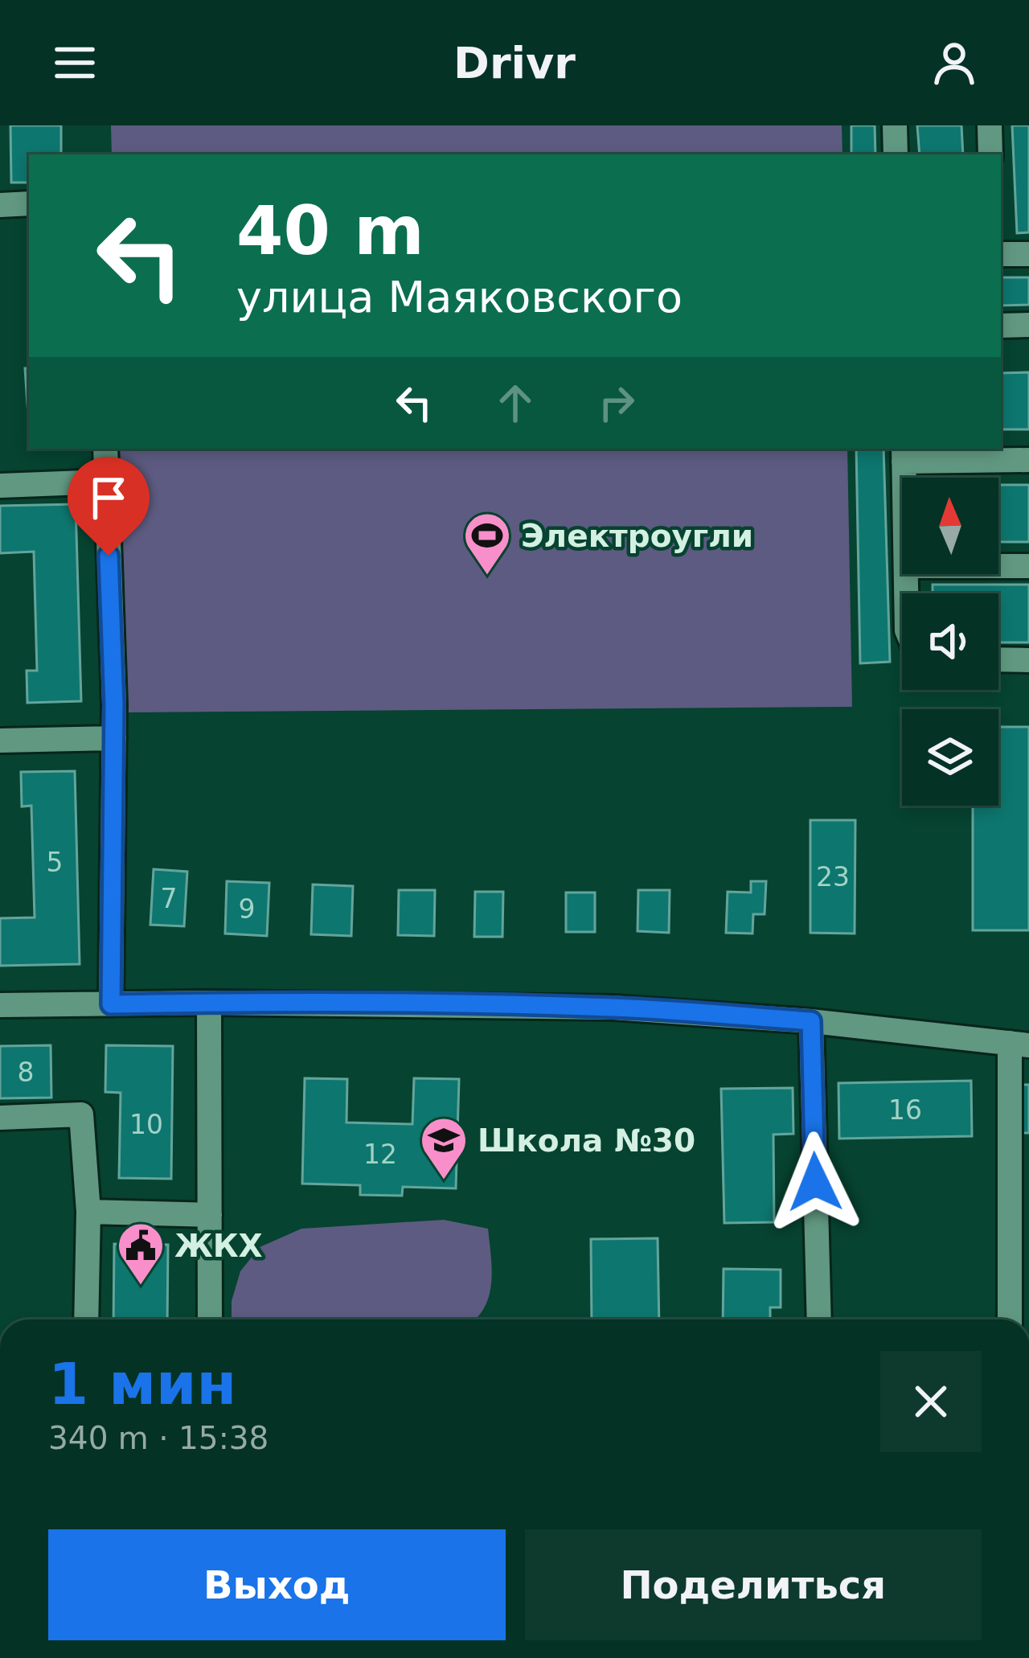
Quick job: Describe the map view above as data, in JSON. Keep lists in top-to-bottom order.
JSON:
{
  "places": {
    "sports": ["Электроугли"],
    "school or university": ["Школа №30"],
    "public building": ["ЖКХ"]
  },
  "house_numbers": [
    "5",
    "23",
    "7",
    "9",
    "8",
    "16",
    "10",
    "12"
  ],
  "north": "top",
  "page": {
    "header": "Drivr",
    "turn": ["40 m", "улица Маяковского"],
    "heading": ["1 мин", "340 m · 15:38"],
    "buttons": ["Выход", "Поделиться"]
  }
}
